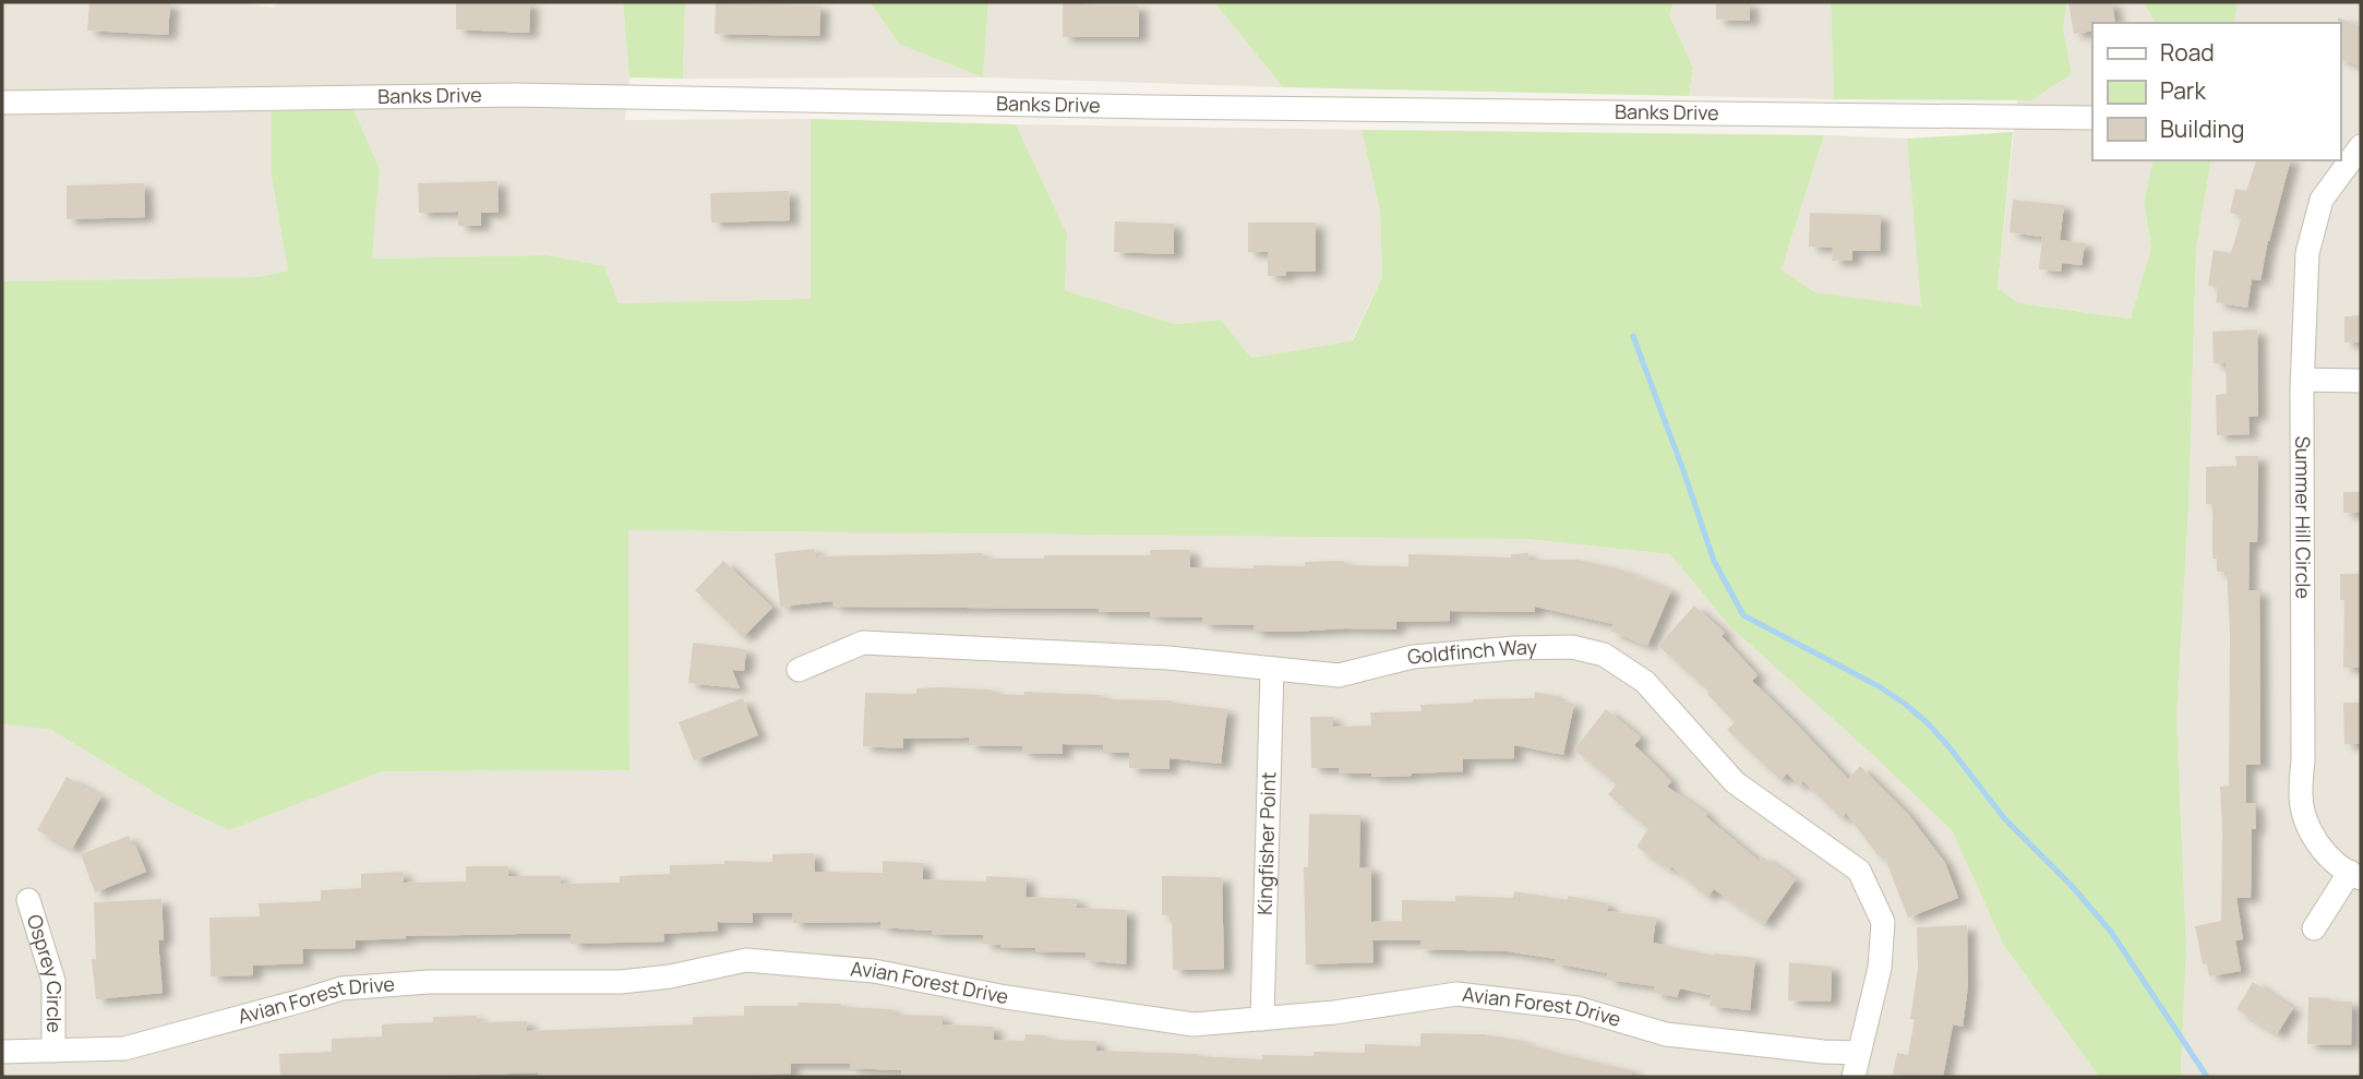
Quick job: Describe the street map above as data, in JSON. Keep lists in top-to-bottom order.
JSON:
{
  "streets": {
    "street": [
      "Banks Drive",
      "Summer Hill Circle",
      "Goldfinch Way",
      "Kingfisher Point",
      "Osprey Circle",
      "Avian Forest Drive"
    ]
  },
  "crossings": [
    ["Goldfinch Way", "Kingfisher Point"],
    ["Goldfinch Way", "Avian Forest Drive"],
    ["Kingfisher Point", "Avian Forest Drive"],
    ["Osprey Circle", "Avian Forest Drive"]
  ],
  "legend": ["Road", "Park", "Building"]
}
